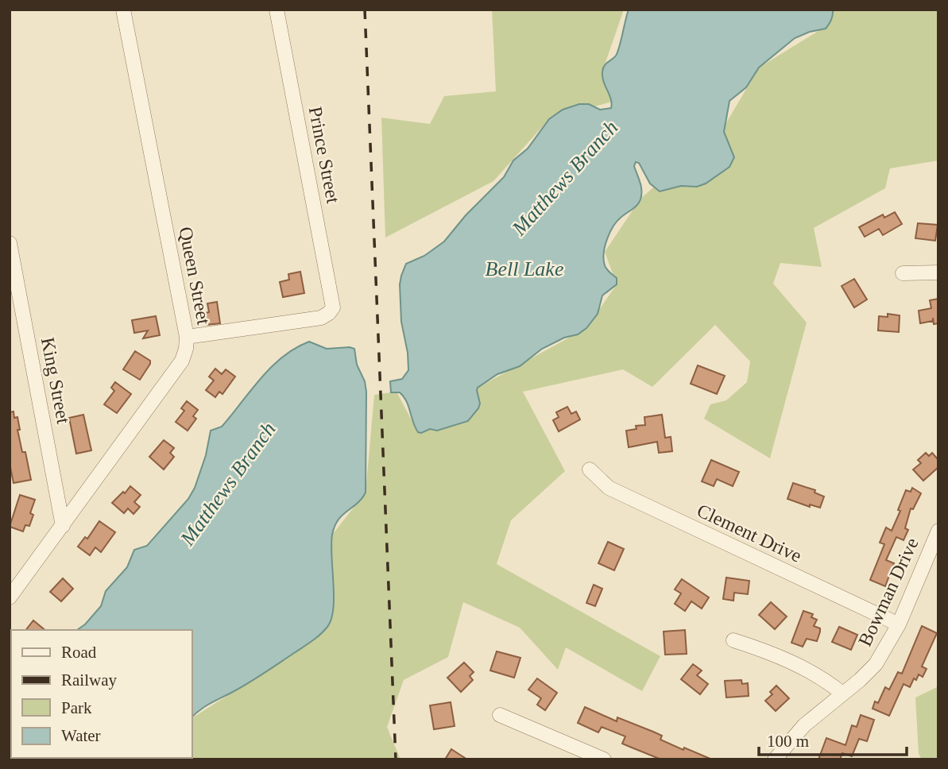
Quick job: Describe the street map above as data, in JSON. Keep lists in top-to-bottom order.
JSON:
{
  "streets": {
    "street": [
      "Prince Street",
      "Queen Street",
      "King Street",
      "Clement Drive",
      "Bowman Drive"
    ]
  },
  "crossings": [
    ["Prince Street", "Queen Street"],
    ["Queen Street", "King Street"],
    ["Clement Drive", "Bowman Drive"]
  ],
  "water": ["Matthews Branch", "Bell Lake"],
  "legend": [
    "Road",
    "Railway",
    "Park",
    "Water"
  ],
  "scale_bar": "100 m"
}
